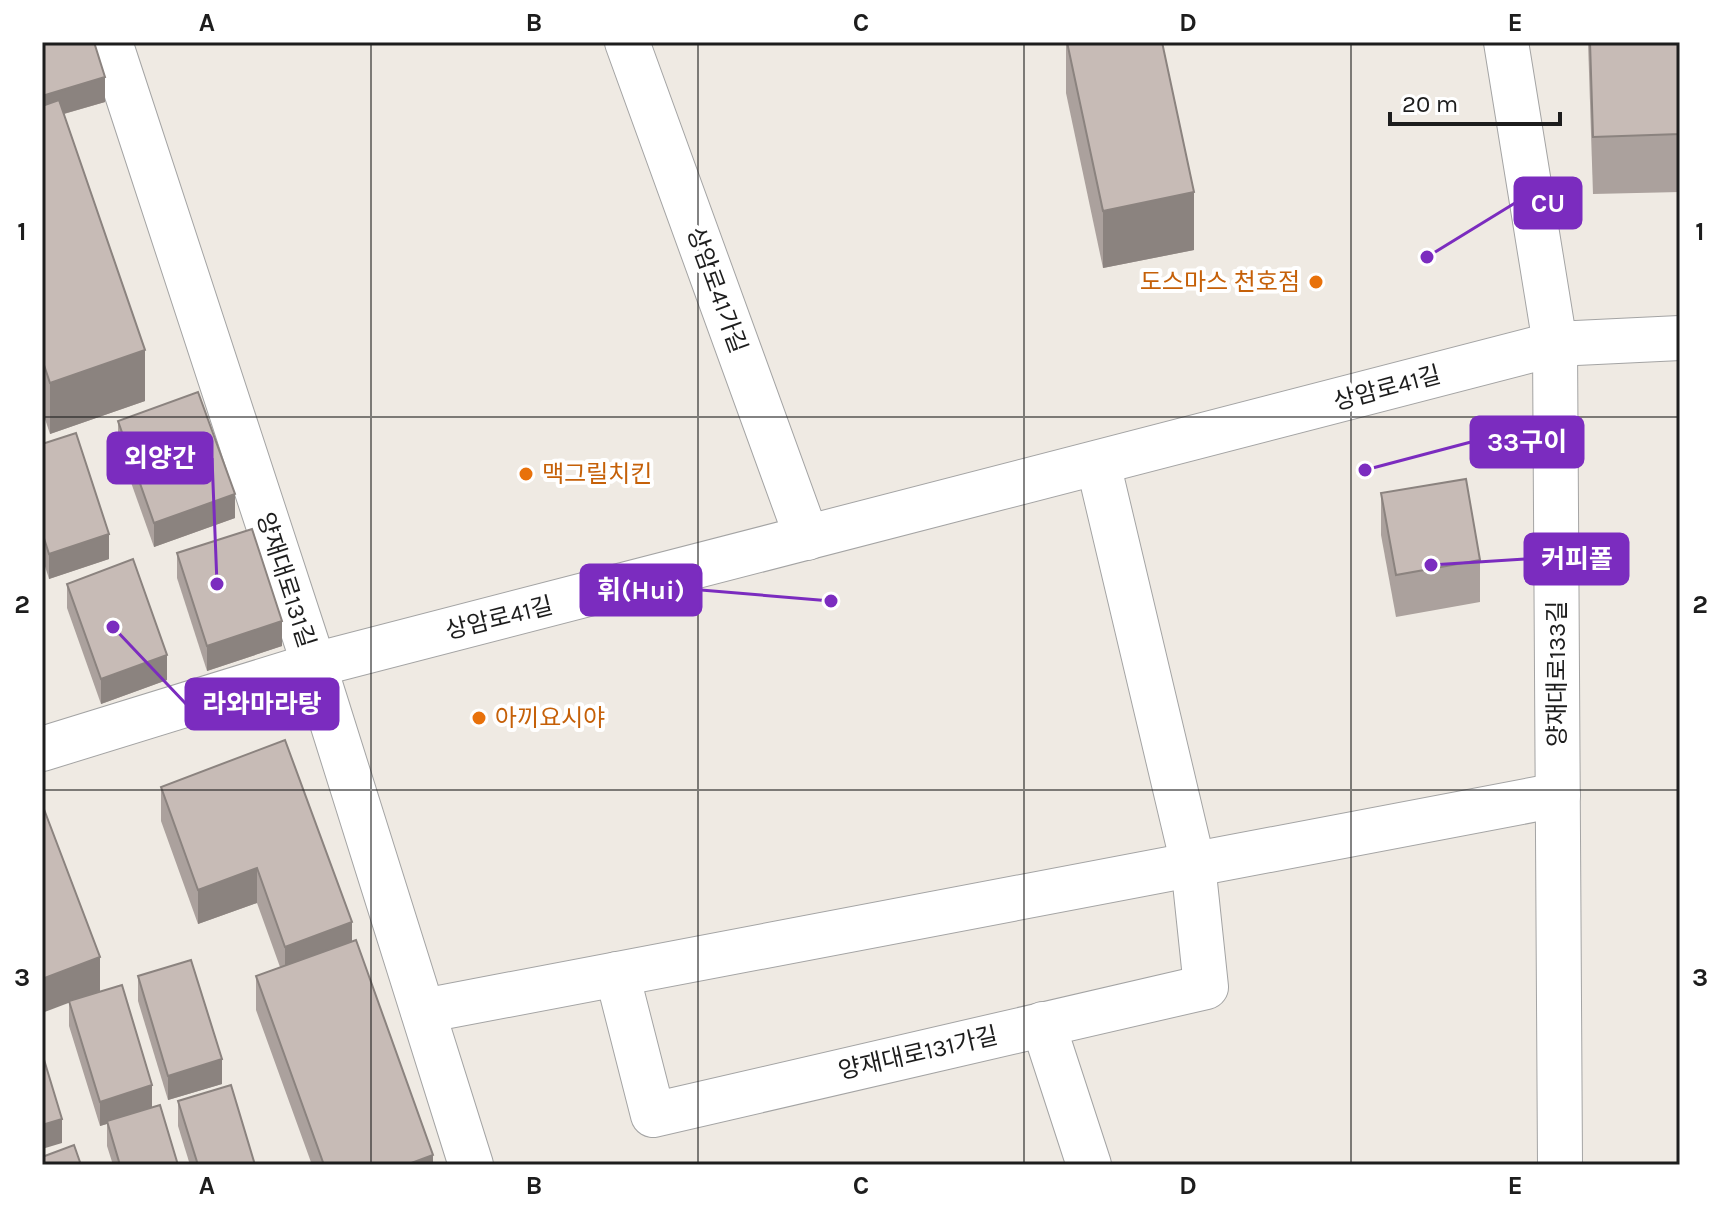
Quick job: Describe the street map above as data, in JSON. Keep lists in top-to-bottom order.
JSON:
{
  "streets": {
    "street": [
      "상암로41가길",
      "상암로41길",
      "양재대로131길",
      "양재대로133길",
      "양재대로131가길"
    ]
  },
  "crossings": [
    ["상암로41가길", "상암로41길"],
    ["상암로41길", "양재대로131길"],
    ["상암로41길", "양재대로133길"]
  ],
  "places": [
    "CU",
    "도스마스 천호점",
    "33구이",
    "맥그릴치킨",
    "커피폴",
    "외양간",
    "휘(Hui)",
    "라와마라탕",
    "아끼요시야"
  ],
  "scale_bar": "20 m",
  "grid": {
    "columns": [
      "A",
      "B",
      "C",
      "D",
      "E"
    ],
    "rows": ["1", "2", "3"]
  }
}
